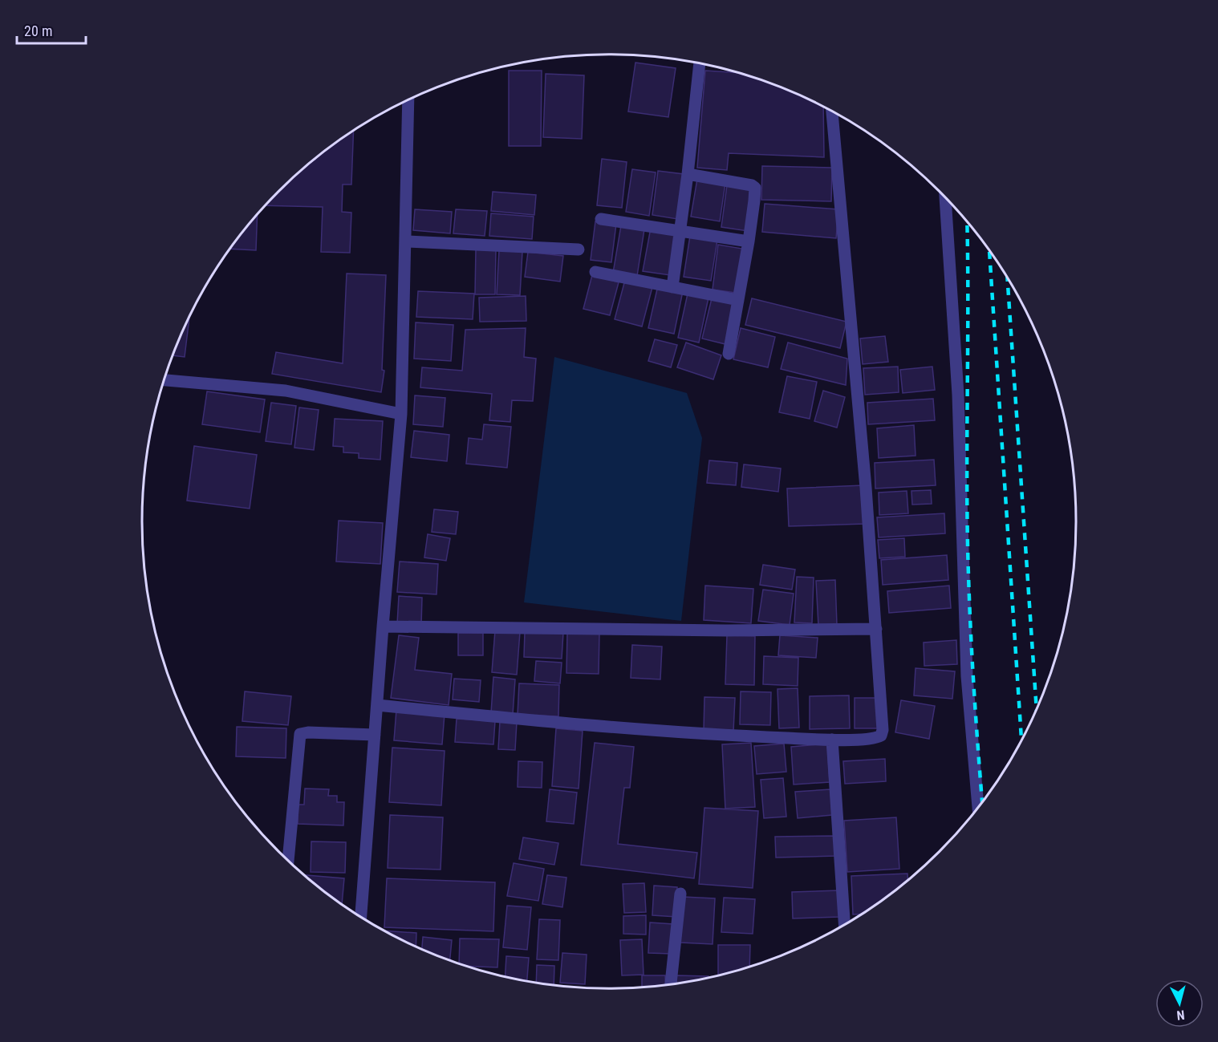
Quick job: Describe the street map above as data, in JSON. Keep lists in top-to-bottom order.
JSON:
{
  "scale_bar": "20 m",
  "north": "bottom"
}
